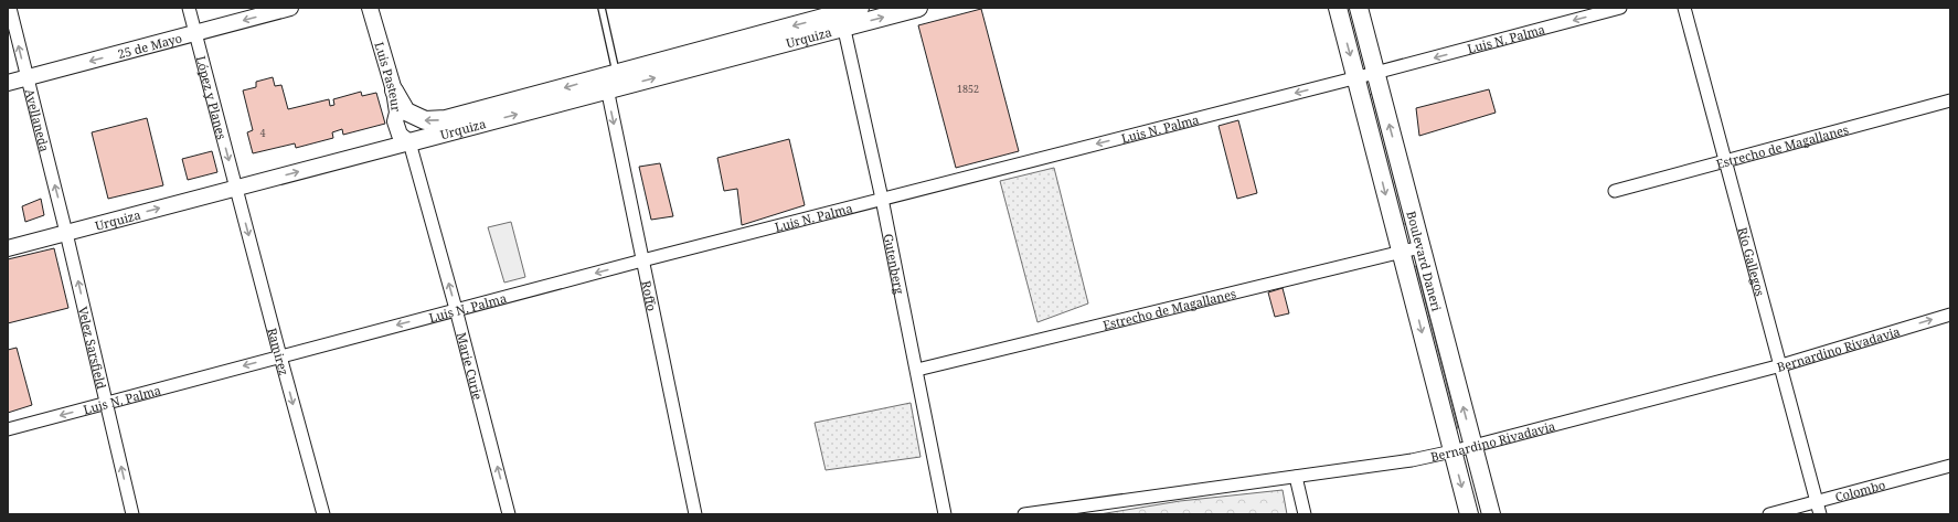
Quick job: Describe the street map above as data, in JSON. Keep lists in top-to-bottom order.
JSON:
{
  "streets": {
    "main road": ["Urquiza", "Boulevard Daneri"],
    "street": [
      "Luis N. Palma",
      "25 de Mayo",
      "Luis Pasteur",
      "López y Planes",
      "Avellaneda",
      "Estrecho de Magallanes",
      "Río Gallegos",
      "Gutenberg",
      "Roffo",
      "Velez Sarsfield",
      "Bernardino Rivadavia",
      "Ramirez",
      "Marie Curie",
      "Colombo"
    ]
  },
  "crossings": [
    ["Urquiza", "Luis Pasteur"],
    ["Urquiza", "López y Planes"],
    ["Urquiza", "Avellaneda"],
    ["Urquiza", "Gutenberg"],
    ["Urquiza", "Roffo"],
    ["Urquiza", "Velez Sarsfield"],
    ["Urquiza", "Ramirez"],
    ["Urquiza", "Marie Curie"],
    ["Luis N. Palma", "Boulevard Daneri"],
    ["Luis N. Palma", "Gutenberg"],
    ["Luis N. Palma", "Roffo"],
    ["Luis N. Palma", "Velez Sarsfield"],
    ["Luis N. Palma", "Ramirez"],
    ["Luis N. Palma", "Marie Curie"],
    ["25 de Mayo", "López y Planes"],
    ["25 de Mayo", "Avellaneda"],
    ["Luis Pasteur", "Marie Curie"],
    ["López y Planes", "Ramirez"],
    ["Avellaneda", "Velez Sarsfield"],
    ["Estrecho de Magallanes", "Río Gallegos"],
    ["Estrecho de Magallanes", "Boulevard Daneri"],
    ["Estrecho de Magallanes", "Gutenberg"],
    ["Río Gallegos", "Bernardino Rivadavia"],
    ["Río Gallegos", "Colombo"],
    ["Boulevard Daneri", "Bernardino Rivadavia"]
  ],
  "one_way": [
    "Luis N. Palma",
    "25 de Mayo",
    "López y Planes",
    "Avellaneda",
    "Roffo",
    "Velez Sarsfield",
    "Ramirez",
    "Marie Curie"
  ],
  "house_numbers": ["1852", "4"]
}
